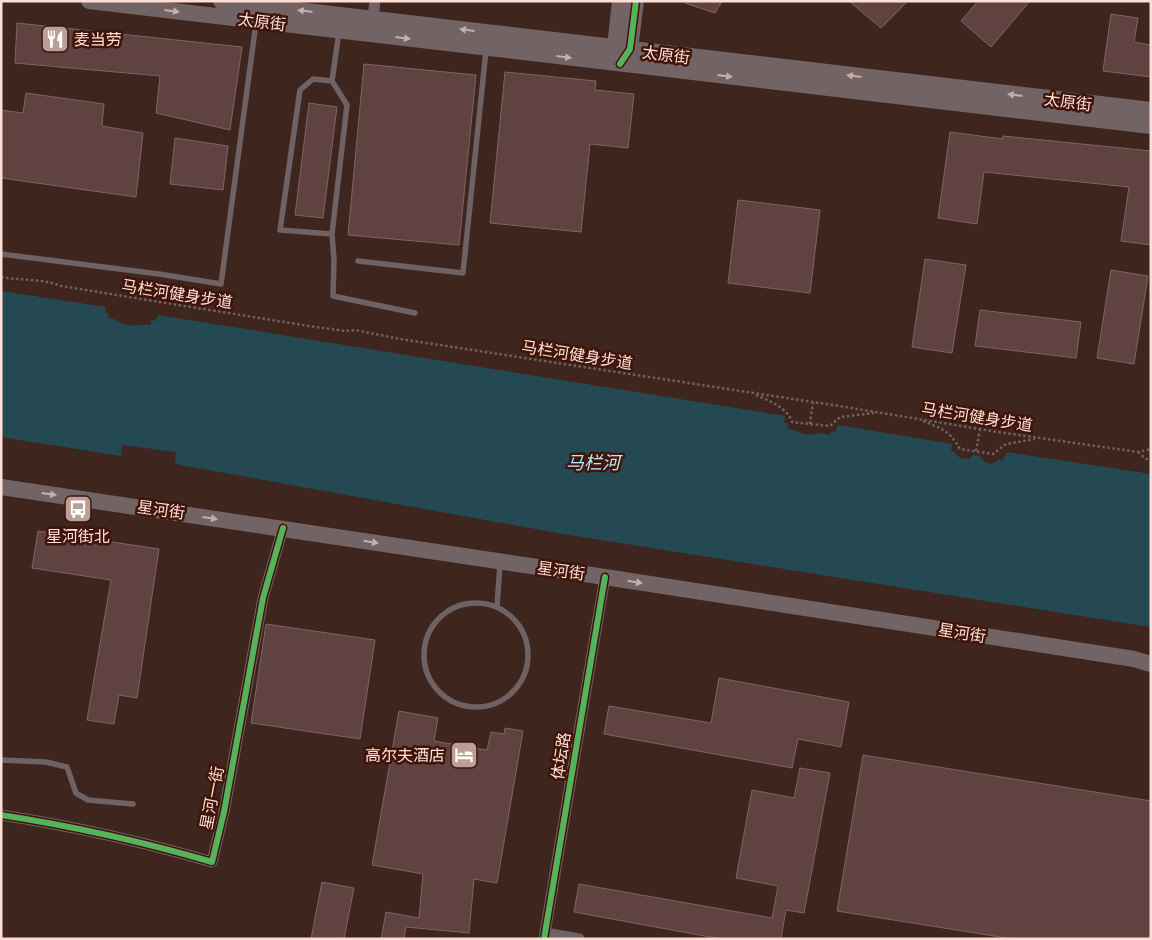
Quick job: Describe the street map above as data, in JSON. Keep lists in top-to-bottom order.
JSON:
{
  "streets": {
    "main road": ["太原街", "星河街"],
    "street": ["体坛路", "星河一街"],
    "path": ["马栏河健身步道"]
  },
  "crossings": [
    ["星河街", "体坛路"],
    ["星河街", "星河一街"]
  ],
  "one_way": ["星河街"],
  "water": ["马栏河"],
  "places": {
    "restaurant": ["麦当劳"],
    "bus stop": ["星河街北"],
    "hotel": ["高尔夫酒店"]
  }
}
